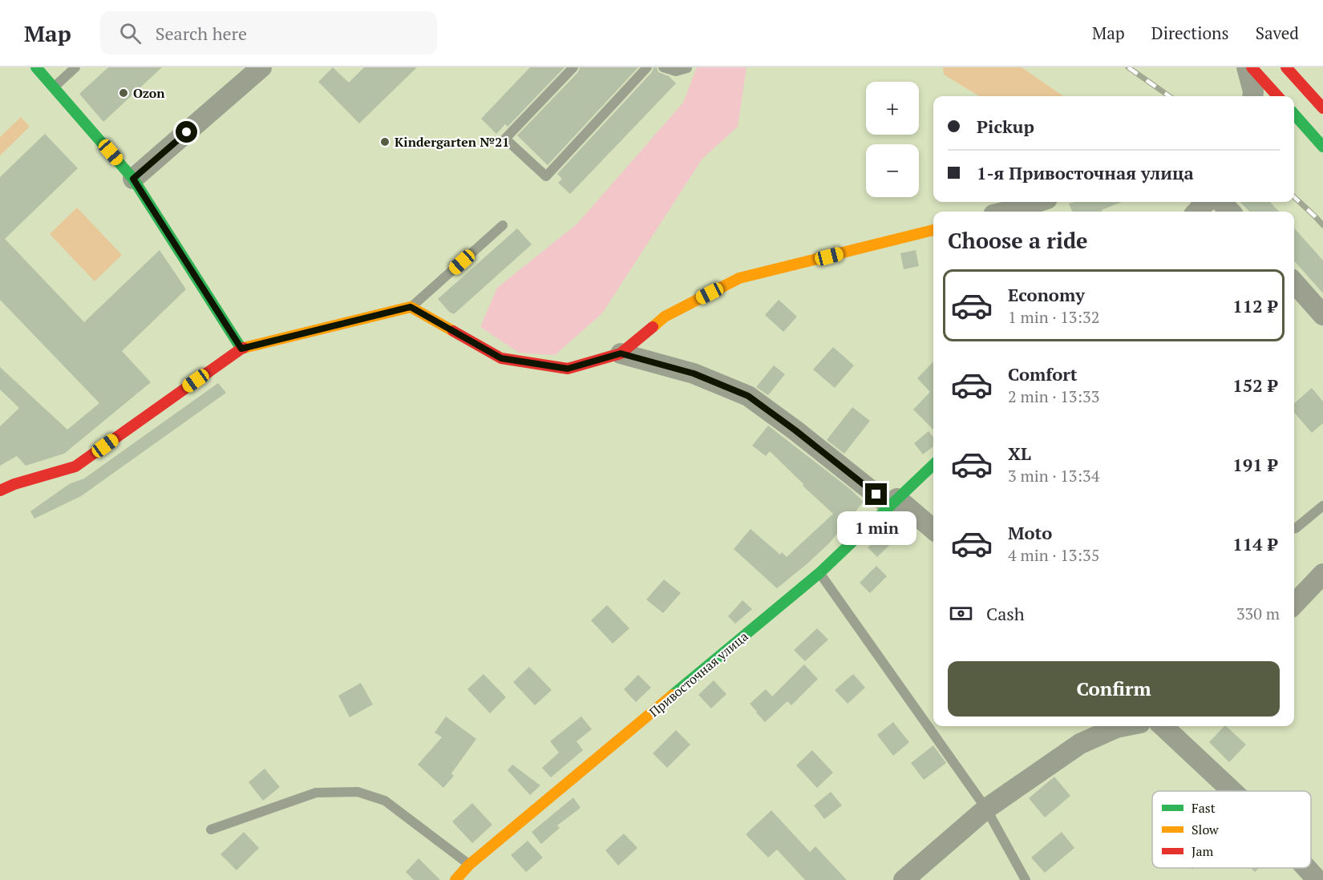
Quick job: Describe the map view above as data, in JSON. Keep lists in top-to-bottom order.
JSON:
{
  "streets": {
    "street": ["Привосточная улица"]
  },
  "places": ["Ozon", "Kindergarten №21"],
  "legend": ["Fast", "Slow", "Jam"],
  "page": {
    "header": "Map",
    "search": "Search here",
    "nav": ["Map", "Directions", "Saved"],
    "map_buttons": ["+", "−"],
    "banner": ["Pickup", "1-я Привосточная улица"],
    "heading": "Choose a ride",
    "list": [
      {
        "name": "Economy",
        "note": "1 min · 13:32",
        "value": "112 ₽"
      },
      {
        "name": "Comfort",
        "note": "2 min · 13:33",
        "value": "152 ₽"
      },
      {
        "name": "XL",
        "note": "3 min · 13:34",
        "value": "191 ₽"
      },
      {
        "name": "Moto",
        "note": "4 min · 13:35",
        "value": "114 ₽"
      }
    ],
    "bubble": "1 min",
    "pay": ["Cash", "330 m"],
    "buttons": "Confirm"
  }
}
